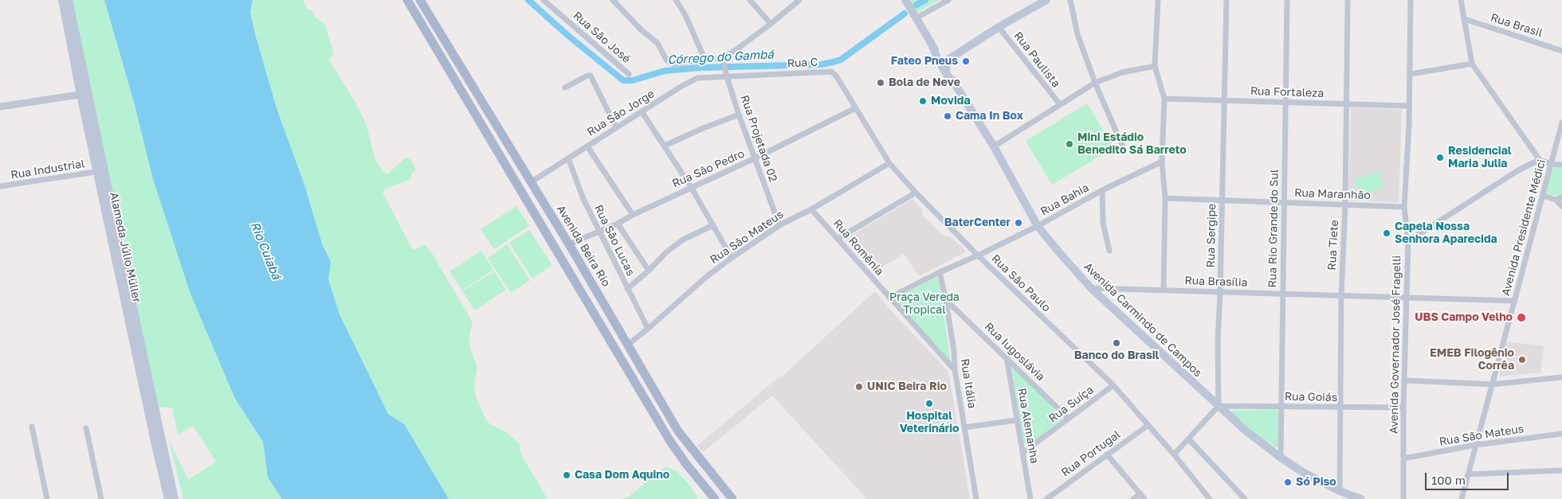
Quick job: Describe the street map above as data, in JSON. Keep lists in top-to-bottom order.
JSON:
{
  "streets": {
    "main road": ["Avenida Beira Rio", "Alameda Júlio Müller", "Avenida Carmindo de Campos"],
    "street": [
      "Rua Brasil",
      "Rua São José",
      "Rua Paulista",
      "Rua C",
      "Rua Fortaleza",
      "Rua São Jorge",
      "Rua Projetada 02",
      "Rua São Pedro",
      "Rua Industrial",
      "Rua Maranhão",
      "Rua Bahia",
      "Avenida Presidente Médici",
      "Rua Rio Grande do Sul",
      "Rua Sergipe",
      "Rua São Mateus",
      "Rua São Lucas",
      "Rua Tiete",
      "Rua Romênia",
      "Rua Brasília",
      "Rua São Paulo",
      "Avenida Governador José Fragelli",
      "Rua Iugoslávia",
      "Rua Itália",
      "Rua Goiás",
      "Rua Suíça",
      "Rua Alemanha",
      "Rua Portugal"
    ]
  },
  "crossings": [
    ["Rua C", "Rua São Jorge"],
    ["Rua C", "Rua Projetada 02"],
    ["Rua C", "Rua São Paulo"],
    ["Rua Fortaleza", "Rua Rio Grande do Sul"],
    ["Rua Fortaleza", "Rua Sergipe"],
    ["Rua Fortaleza", "Rua Tiete"],
    ["Rua Fortaleza", "Avenida Governador José Fragelli"],
    ["Rua São Jorge", "Rua Projetada 02"],
    ["Rua São Jorge", "Rua São Lucas"],
    ["Rua São Jorge", "Avenida Beira Rio"],
    ["Rua Projetada 02", "Rua São Pedro"],
    ["Rua Projetada 02", "Rua São Mateus"],
    ["Rua São Pedro", "Rua São Lucas"],
    ["Rua São Pedro", "Avenida Beira Rio"],
    ["Rua São Pedro", "Rua São Paulo"],
    ["Rua Industrial", "Alameda Júlio Müller"],
    ["Rua Maranhão", "Rua Rio Grande do Sul"],
    ["Rua Maranhão", "Rua Sergipe"],
    ["Rua Maranhão", "Rua Tiete"],
    ["Rua Maranhão", "Avenida Governador José Fragelli"],
    ["Rua Bahia", "Rua São Paulo"],
    ["Rua Bahia", "Avenida Carmindo de Campos"],
    ["Avenida Presidente Médici", "Rua São Mateus"],
    ["Avenida Presidente Médici", "Rua Brasília"],
    ["Rua Rio Grande do Sul", "Rua Brasília"],
    ["Rua Rio Grande do Sul", "Avenida Carmindo de Campos"],
    ["Rua Rio Grande do Sul", "Rua Goiás"],
    ["Rua Sergipe", "Rua Brasília"],
    ["Rua Sergipe", "Avenida Carmindo de Campos"],
    ["Rua Sergipe", "Rua Goiás"],
    ["Rua São Mateus", "Rua São Lucas"],
    ["Rua São Mateus", "Avenida Beira Rio"],
    ["Rua São Mateus", "Rua Romênia"],
    ["Rua São Mateus", "Rua São Paulo"],
    ["Rua São Mateus", "Avenida Governador José Fragelli"],
    ["Rua Tiete", "Rua Brasília"],
    ["Rua Tiete", "Avenida Carmindo de Campos"],
    ["Rua Tiete", "Rua Goiás"],
    ["Rua Romênia", "Rua Itália"],
    ["Rua Brasília", "Avenida Carmindo de Campos"],
    ["Rua Brasília", "Avenida Governador José Fragelli"],
    ["Rua São Paulo", "Rua Suíça"],
    ["Rua São Paulo", "Rua Portugal"],
    ["Avenida Carmindo de Campos", "Rua Goiás"],
    ["Avenida Governador José Fragelli", "Rua Goiás"],
    ["Rua Iugoslávia", "Rua Itália"],
    ["Rua Iugoslávia", "Rua Suíça"],
    ["Rua Iugoslávia", "Rua Alemanha"],
    ["Rua Suíça", "Rua Alemanha"]
  ],
  "water": ["Córrego do Gambá", "Rio Cuiabá"],
  "parks": ["Praça Vereda Tropical"],
  "places": [
    "Fateo Pneus",
    "Bola de Neve",
    "Movida",
    "Cama In Box",
    "Mini Estádio Benedito Sá Barreto",
    "Residencial Maria Julia",
    "BaterCenter",
    "Capela Nossa Senhora Aparecida",
    "UBS Campo Velho",
    "Banco do Brasil",
    "EMEB Filogênio Corrêa",
    "UNIC Beira Rio",
    "Hospital Veterinário",
    "Casa Dom Aquino",
    "Só Piso"
  ],
  "scale_bar": "100 m"
}
